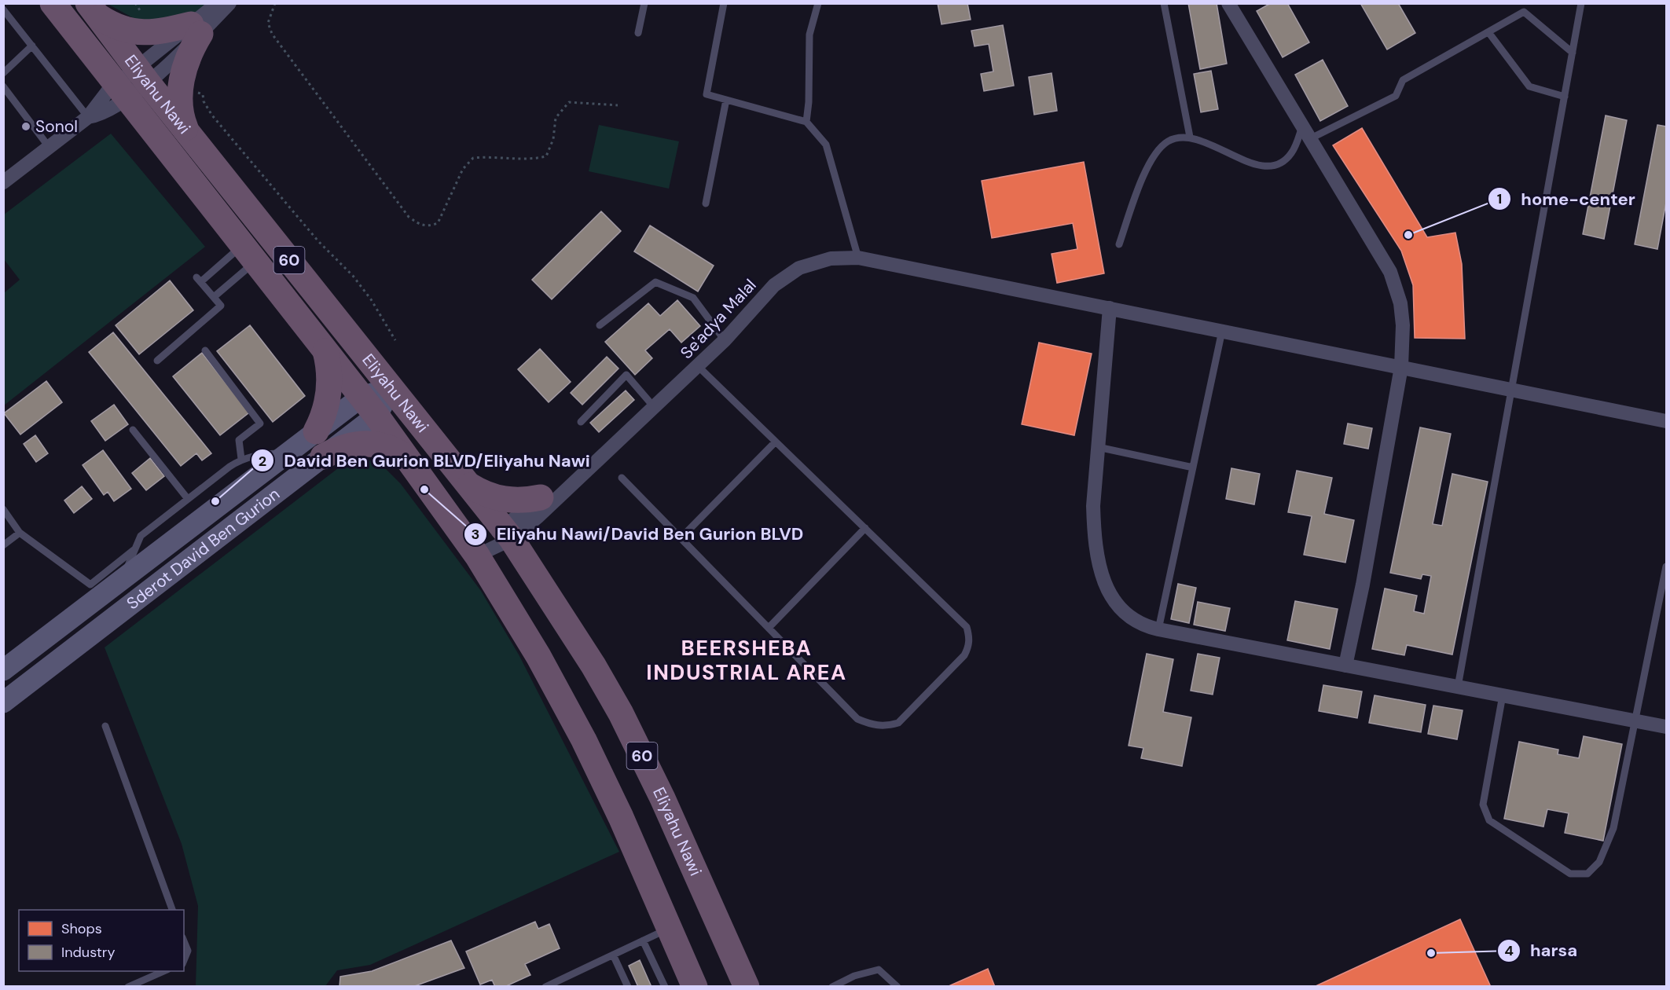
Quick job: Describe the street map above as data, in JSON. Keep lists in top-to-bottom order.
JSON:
{
  "streets": {
    "highway": ["Eliyahu Nawi", "60"],
    "main road": ["Sderot David Ben Gurion"],
    "street": ["Se'adya Malal"]
  },
  "crossings": [
    ["Eliyahu Nawi", "Se'adya Malal"],
    ["Eliyahu Nawi", "Sderot David Ben Gurion"]
  ],
  "districts": ["BEERSHEBA INDUSTRIAL AREA"],
  "places": [
    "Sonol",
    "home-center",
    "Eliyahu Nawi/David Ben Gurion BLVD",
    "David Ben Gurion BLVD/Eliyahu Nawi",
    "harsa"
  ],
  "legend": ["Shops", "Industry"]
}
